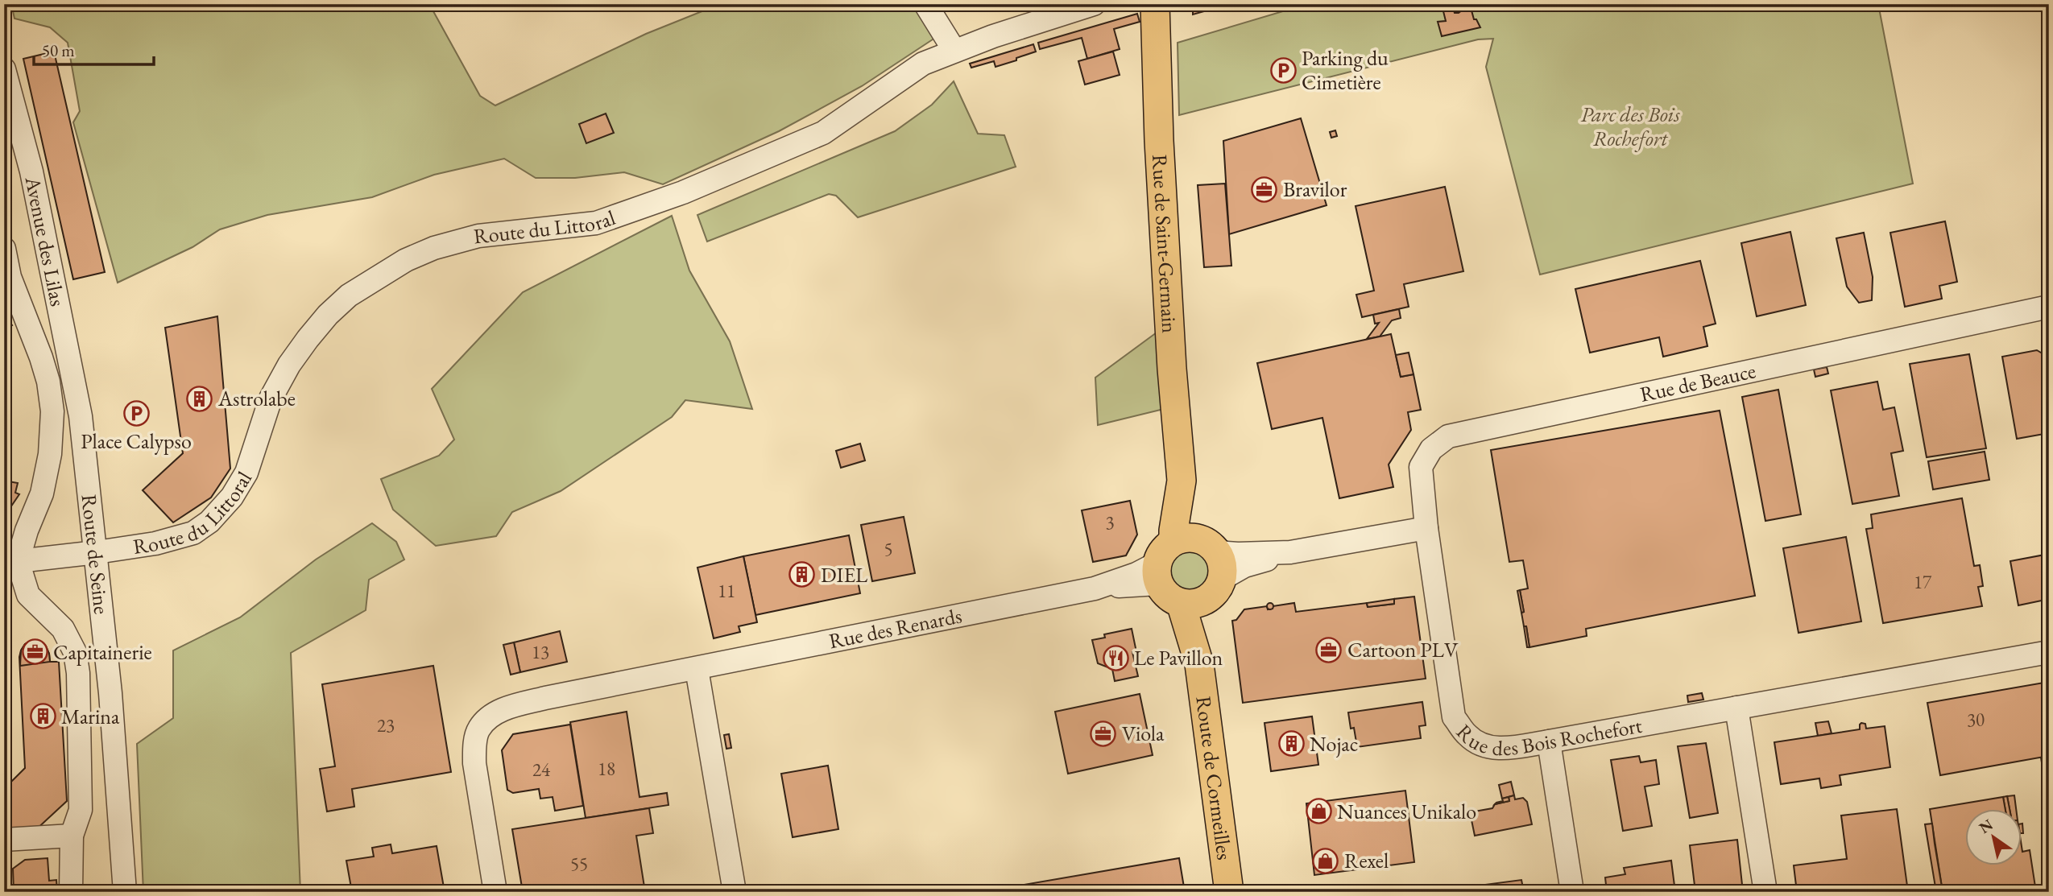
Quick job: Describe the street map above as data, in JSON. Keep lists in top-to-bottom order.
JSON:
{
  "streets": {
    "main road": ["Rue de Saint-Germain", "Route de Cormeilles"],
    "street": [
      "Route du Littoral",
      "Avenue des Lilas",
      "Rue de Beauce",
      "Route de Seine",
      "Rue des Renards",
      "Rue des Bois Rochefort"
    ]
  },
  "crossings": [
    ["Route du Littoral", "Route de Seine"],
    ["Avenue des Lilas", "Route de Seine"],
    ["Rue de Saint-Germain", "Route de Cormeilles"],
    ["Rue de Beauce", "Rue des Bois Rochefort"]
  ],
  "parks": ["Parc des Bois Rochefort"],
  "places": {
    "parking": ["Parking du Cimetière", "Place Calypso"],
    "office": [
      "Bravilor",
      "Cartoon PLV",
      "Capitainerie",
      "Viola"
    ],
    "building": [
      "Astrolabe",
      "DIEL",
      "Marina",
      "Nojac"
    ],
    "restaurant": ["Le Pavillon"],
    "shop": ["Nuances Unikalo", "Rexel"]
  },
  "house_numbers": [
    "3",
    "5",
    "17",
    "11",
    "13",
    "30",
    "23",
    "18",
    "24",
    "55"
  ],
  "scale_bar": "50 m",
  "north": "top left"
}
